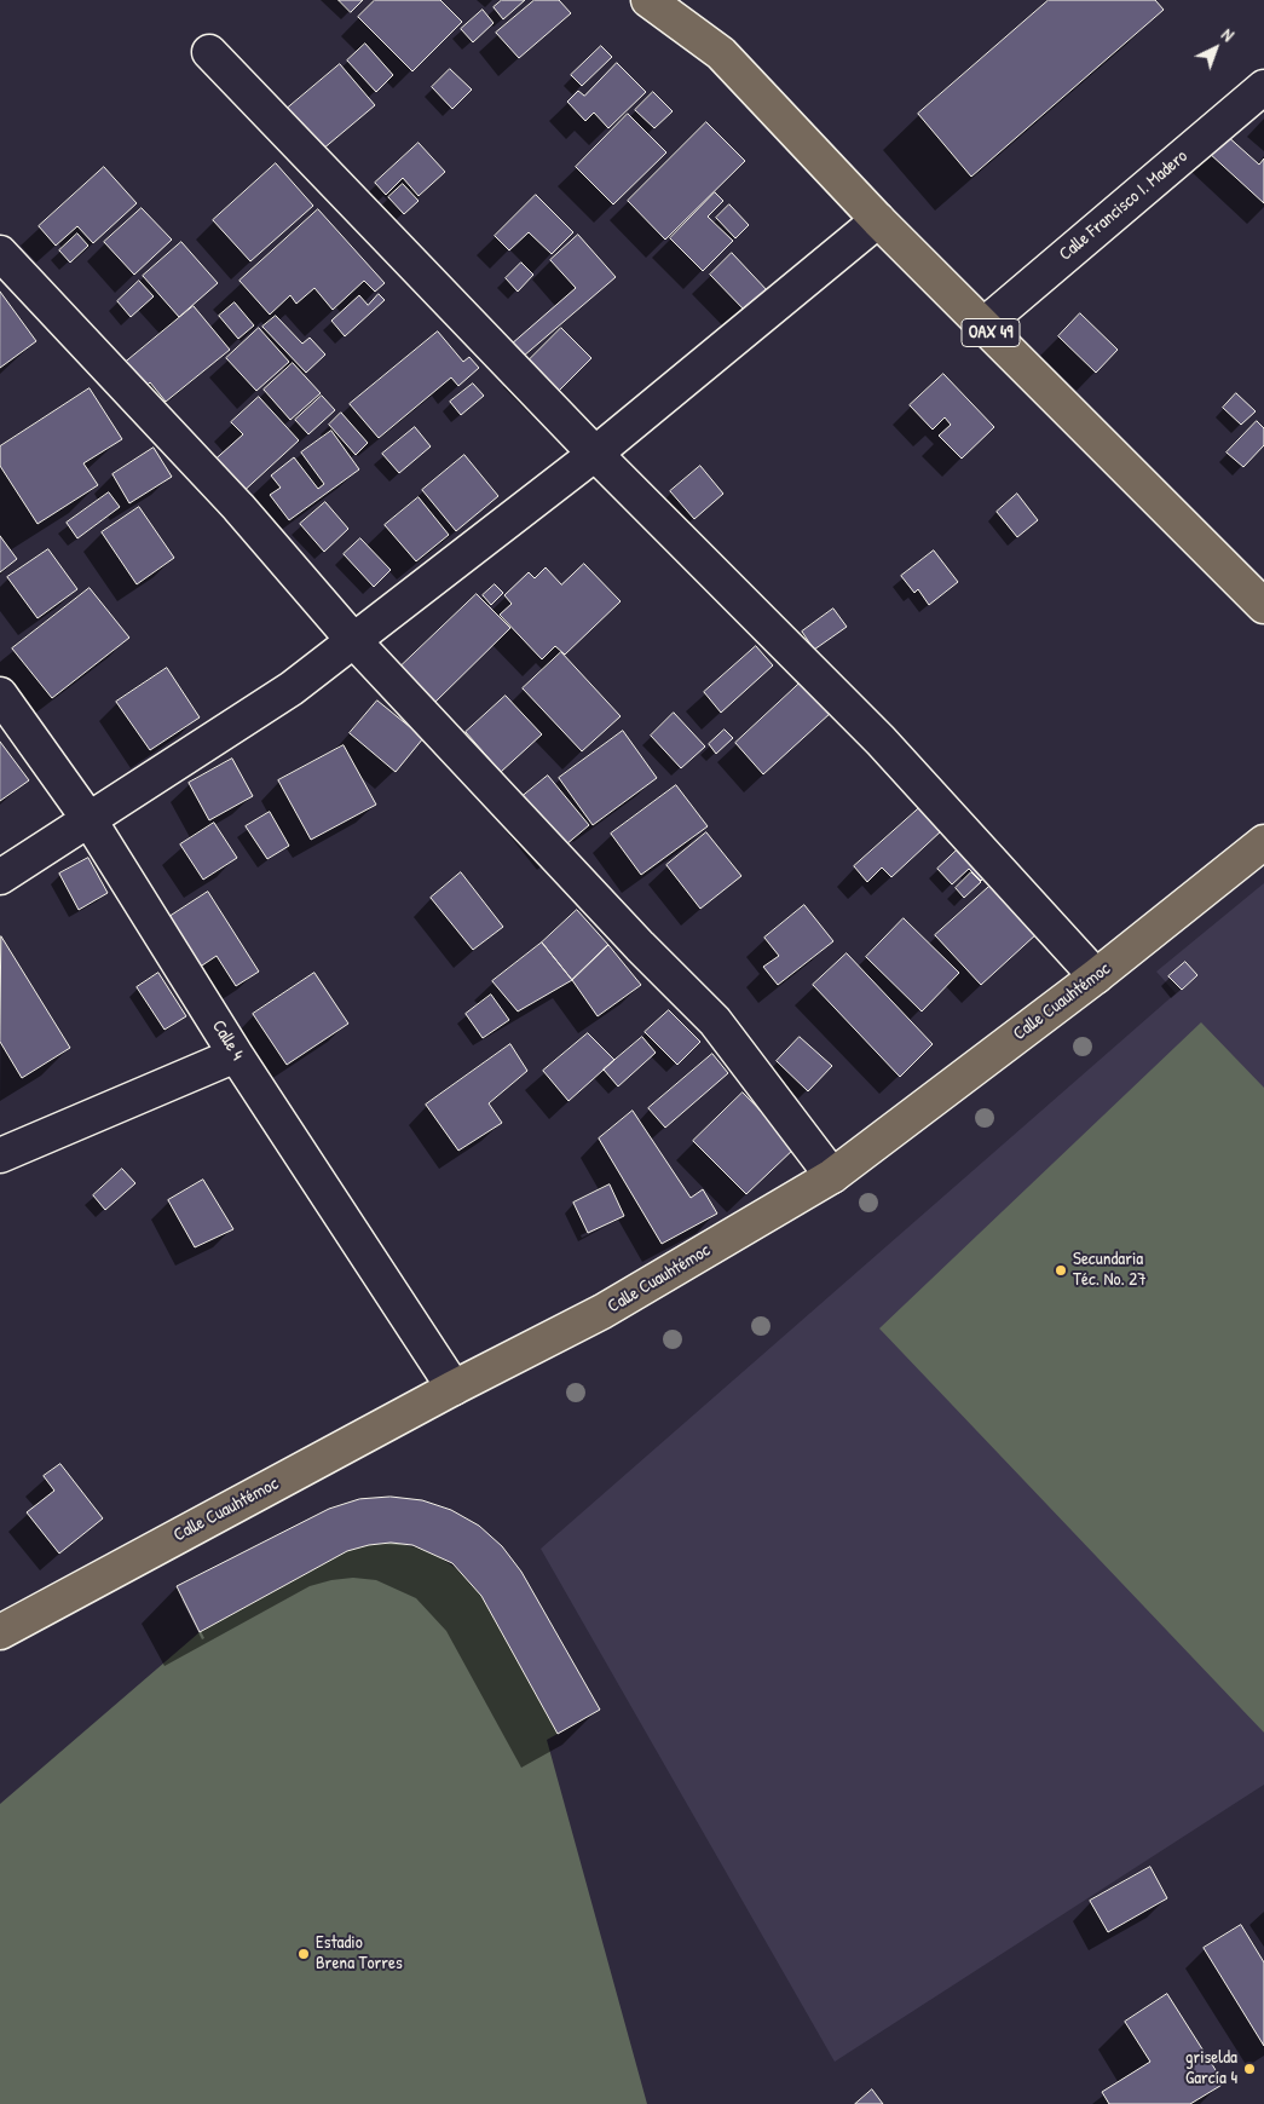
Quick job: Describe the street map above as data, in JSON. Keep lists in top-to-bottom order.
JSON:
{
  "streets": {
    "main road": ["OAX 49", "Calle Cuauhtémoc"],
    "street": ["Calle Francisco I. Madero", "Calle 4"]
  },
  "crossings": [
    ["Calle Francisco I. Madero", "OAX 49"],
    ["Calle Cuauhtémoc", "Calle 4"]
  ],
  "places": ["Secundaria Téc. No. 27", "Estadio Brena Torres", "griselda García 4"],
  "north": "top right"
}
